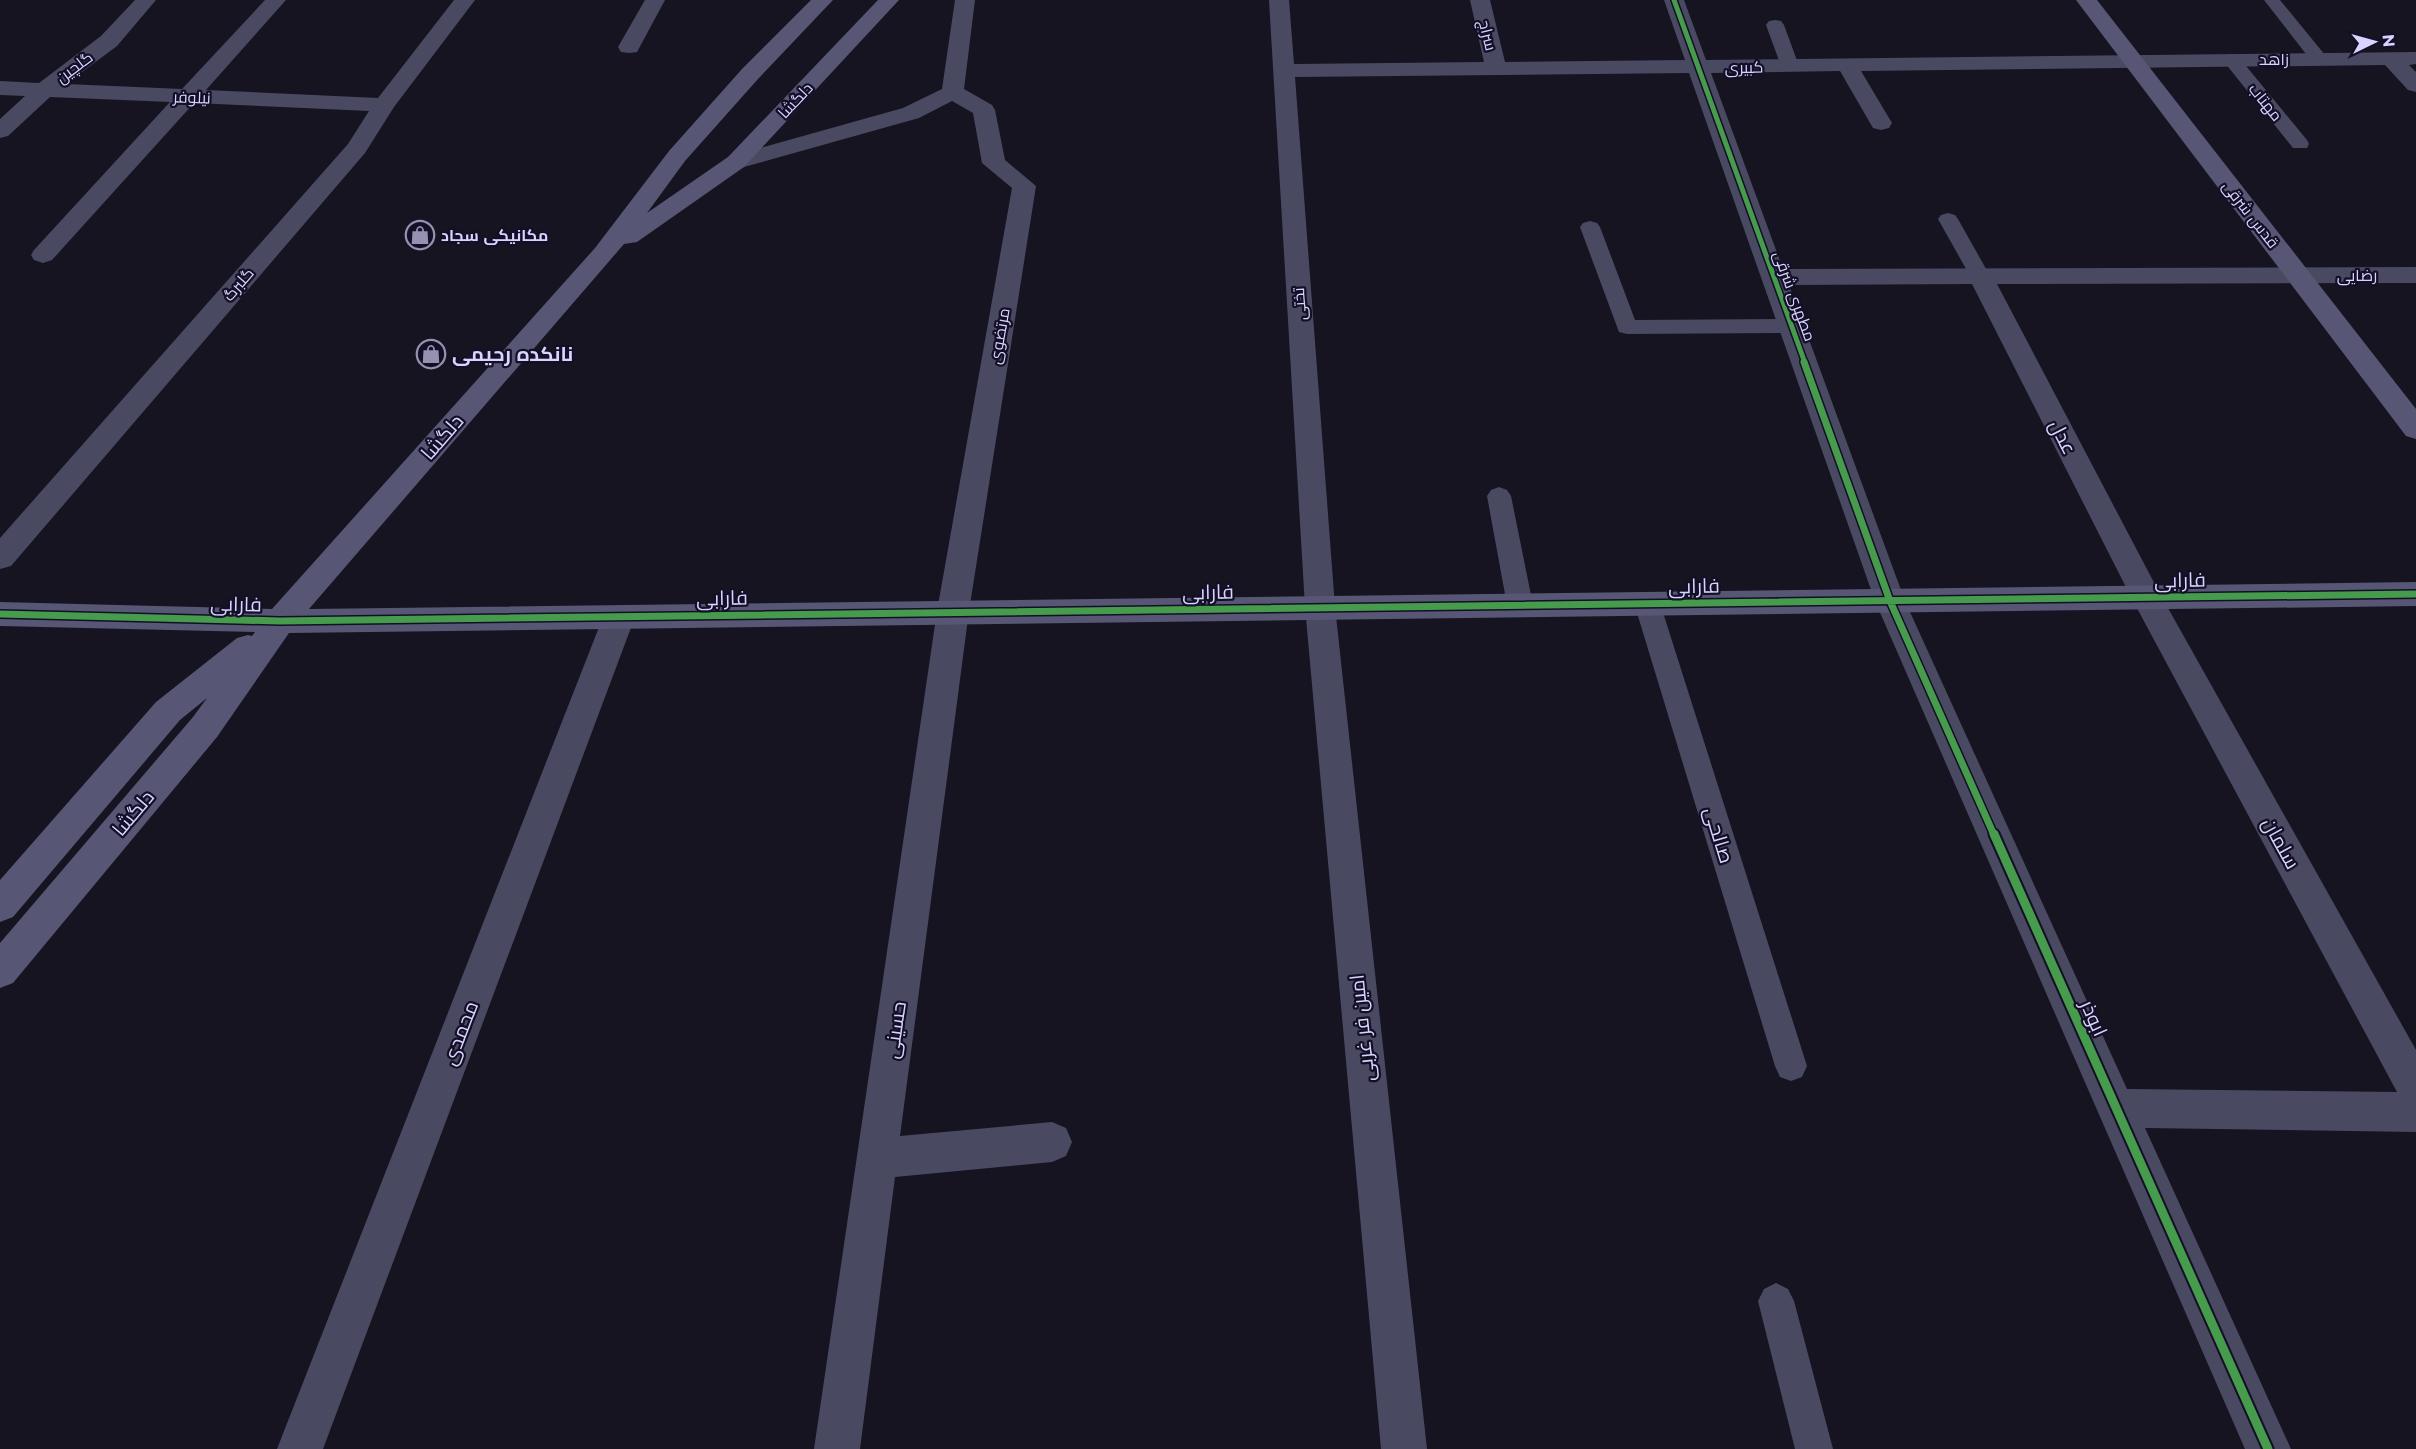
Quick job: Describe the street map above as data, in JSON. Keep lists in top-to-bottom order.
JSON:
{
  "streets": {
    "street": [
      "سراج",
      "زاهد",
      "گلچین",
      "کبیری",
      "نیلوفر",
      "دلگشا",
      "قدس شرقی",
      "رضایی",
      "گلبرگ",
      "مطهری شرقی",
      "تختی",
      "مرتضوی",
      "عدل",
      "فارابی",
      "سلمان",
      "ابوذر",
      "امین فر غربی",
      "حسینی",
      "محمدی"
    ],
    "lane": ["مهتاب", "صالحی"]
  },
  "crossings": [
    ["سراج", "کبیری"],
    ["زاهد", "کبیری"],
    ["زاهد", "مهتاب"],
    ["زاهد", "قدس شرقی"],
    ["گلچین", "نیلوفر"],
    ["کبیری", "قدس شرقی"],
    ["کبیری", "مطهری شرقی"],
    ["کبیری", "تختی"],
    ["نیلوفر", "گلبرگ"],
    ["دلگشا", "فارابی"],
    ["قدس شرقی", "رضایی"],
    ["مطهری شرقی", "فارابی"],
    ["مطهری شرقی", "ابوذر"],
    ["تختی", "فارابی"],
    ["تختی", "امین فر غربی"],
    ["مرتضوی", "فارابی"],
    ["مرتضوی", "حسینی"],
    ["عدل", "فارابی"],
    ["عدل", "سلمان"],
    ["فارابی", "صالحی"],
    ["فارابی", "سلمان"],
    ["فارابی", "ابوذر"],
    ["فارابی", "امین فر غربی"],
    ["فارابی", "حسینی"],
    ["فارابی", "محمدی"]
  ],
  "places": {
    "shop": ["مکانیکی سجاد", "نانکده رحیمی"]
  },
  "north": "right"
}
